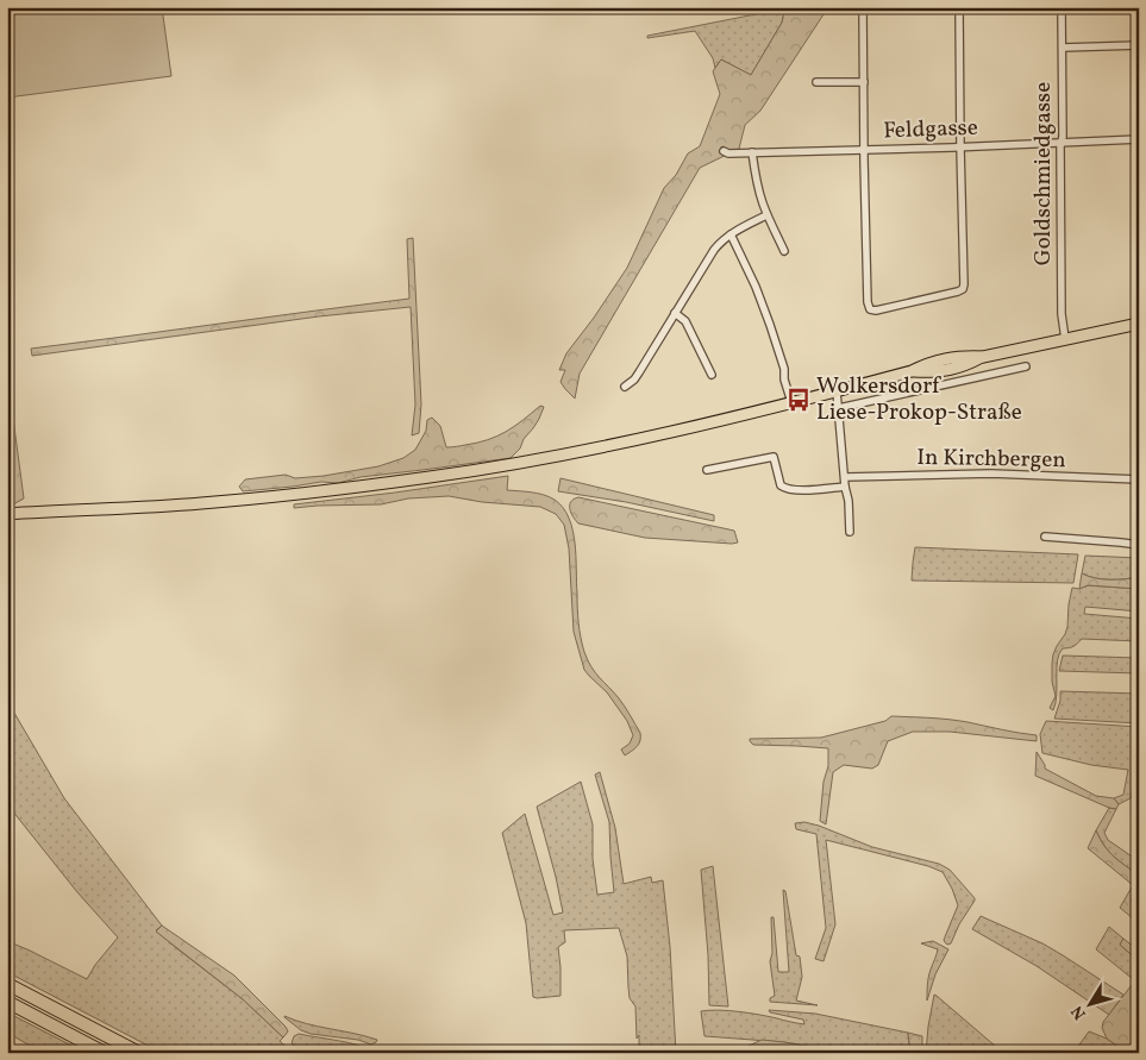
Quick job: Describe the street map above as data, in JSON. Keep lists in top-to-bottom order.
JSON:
{
  "streets": {
    "street": ["Feldgasse", "Goldschmiedgasse", "In Kirchbergen"]
  },
  "crossings": [
    ["Feldgasse", "Goldschmiedgasse"]
  ],
  "places": {
    "bus stop": ["Wolkersdorf Liese-Prokop-Straße"]
  },
  "north": "bottom left"
}
